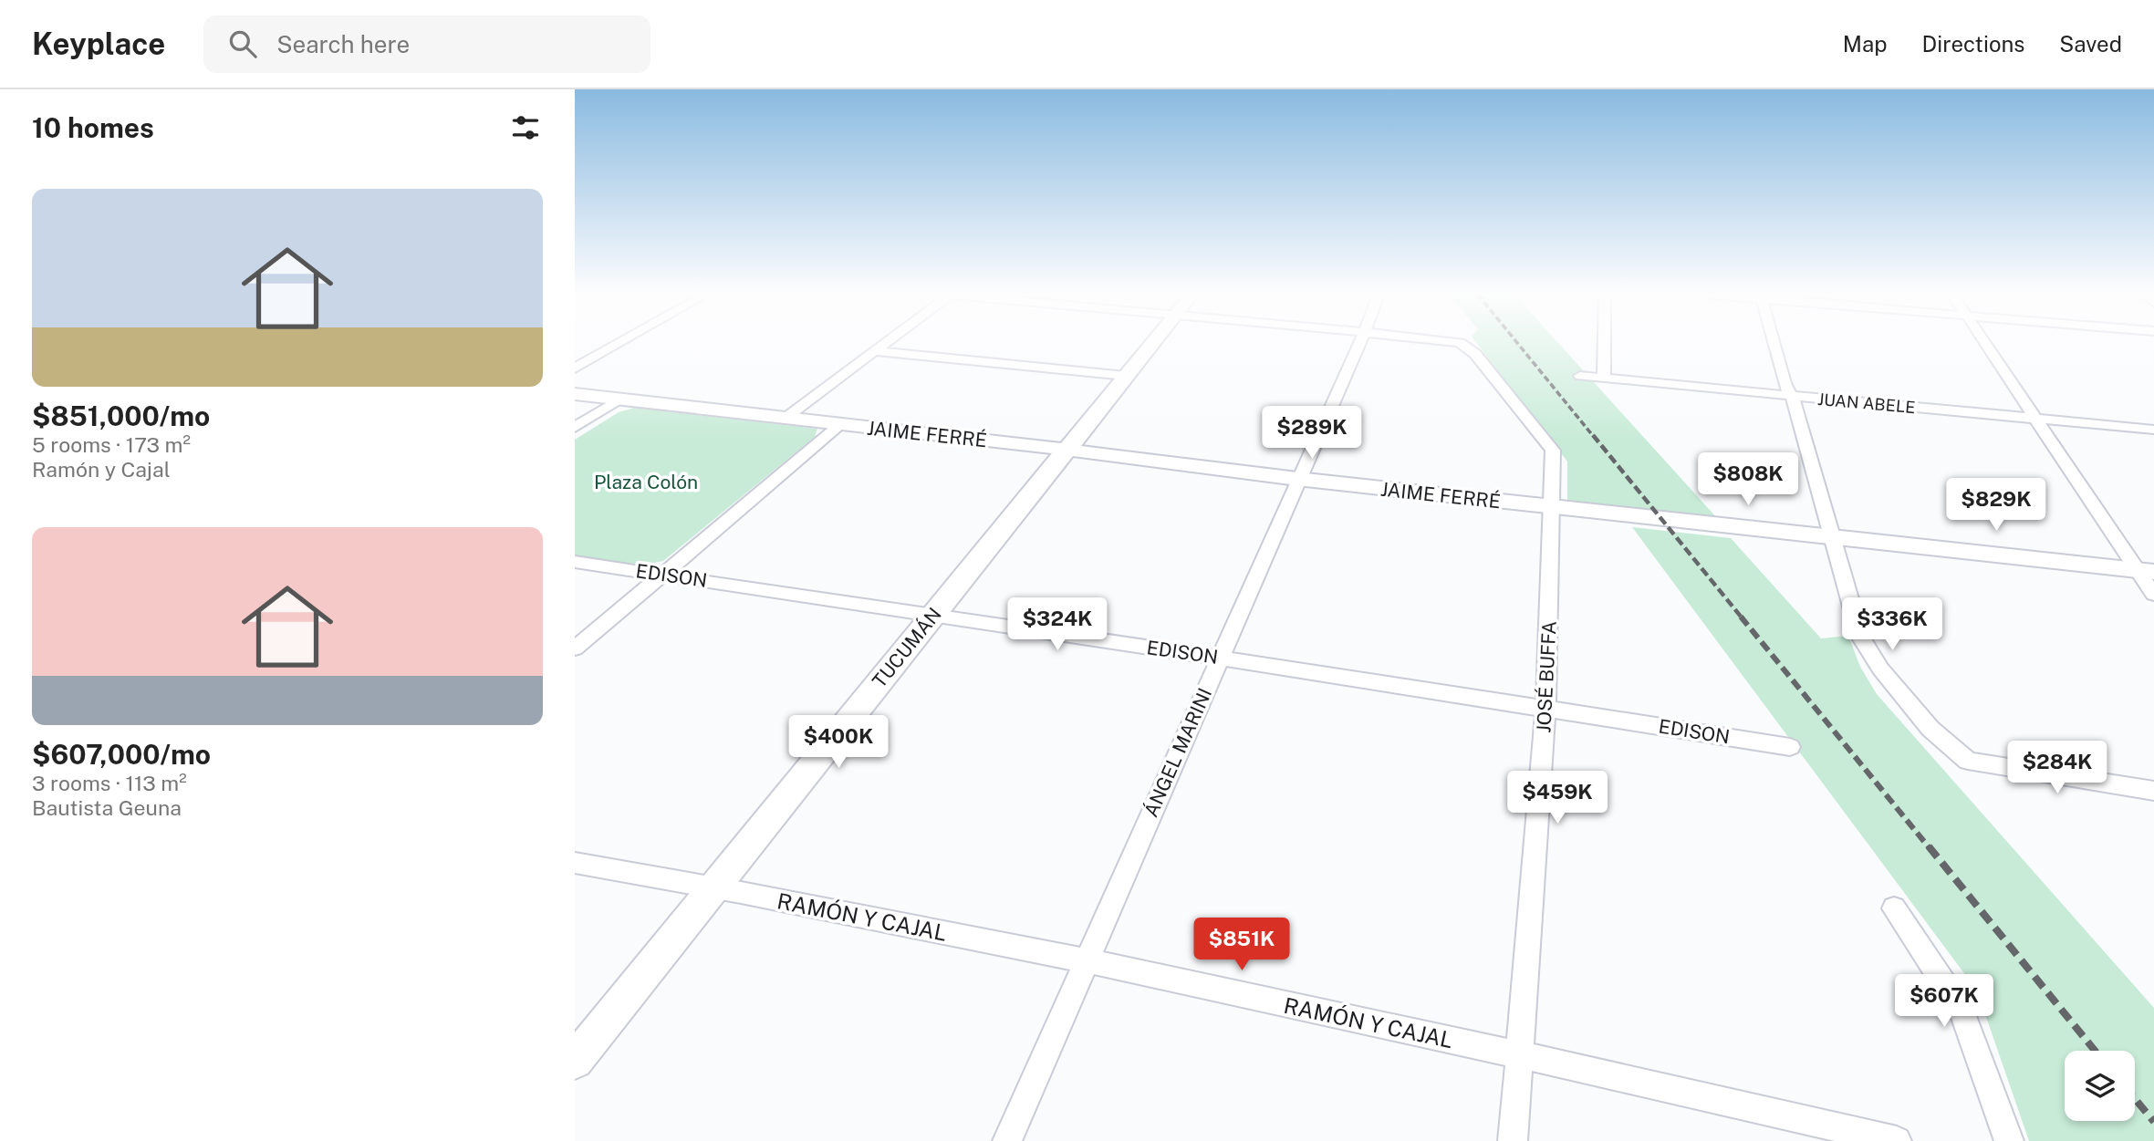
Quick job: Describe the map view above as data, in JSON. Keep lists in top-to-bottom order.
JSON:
{
  "streets": {
    "street": [
      "JUAN ABELE",
      "JAIME FERRÉ",
      "EDISON",
      "TUCUMÁN",
      "JOSÉ BUFFA",
      "ÁNGEL MARINI",
      "RAMÓN Y CAJAL"
    ]
  },
  "crossings": [
    ["JAIME FERRÉ", "TUCUMÁN"],
    ["JAIME FERRÉ", "JOSÉ BUFFA"],
    ["JAIME FERRÉ", "ÁNGEL MARINI"],
    ["EDISON", "TUCUMÁN"],
    ["EDISON", "JOSÉ BUFFA"],
    ["EDISON", "ÁNGEL MARINI"],
    ["TUCUMÁN", "RAMÓN Y CAJAL"],
    ["JOSÉ BUFFA", "RAMÓN Y CAJAL"],
    ["ÁNGEL MARINI", "RAMÓN Y CAJAL"]
  ],
  "parks": ["Plaza Colón"],
  "page": {
    "header": "Keyplace",
    "search": "Search here",
    "nav": ["Map", "Directions", "Saved"],
    "heading": "10 homes",
    "list": [
      {
        "name": "$851,000/mo",
        "note": "5 rooms · 173 m² · Ramón y Cajal"
      },
      {
        "name": "$607,000/mo",
        "note": "3 rooms · 113 m² · Bautista Geuna"
      }
    ],
    "price": [
      "$289K",
      "$808K",
      "$829K",
      "$324K",
      "$336K",
      "$400K",
      "$284K",
      "$459K",
      "$851K",
      "$607K"
    ]
  }
}
